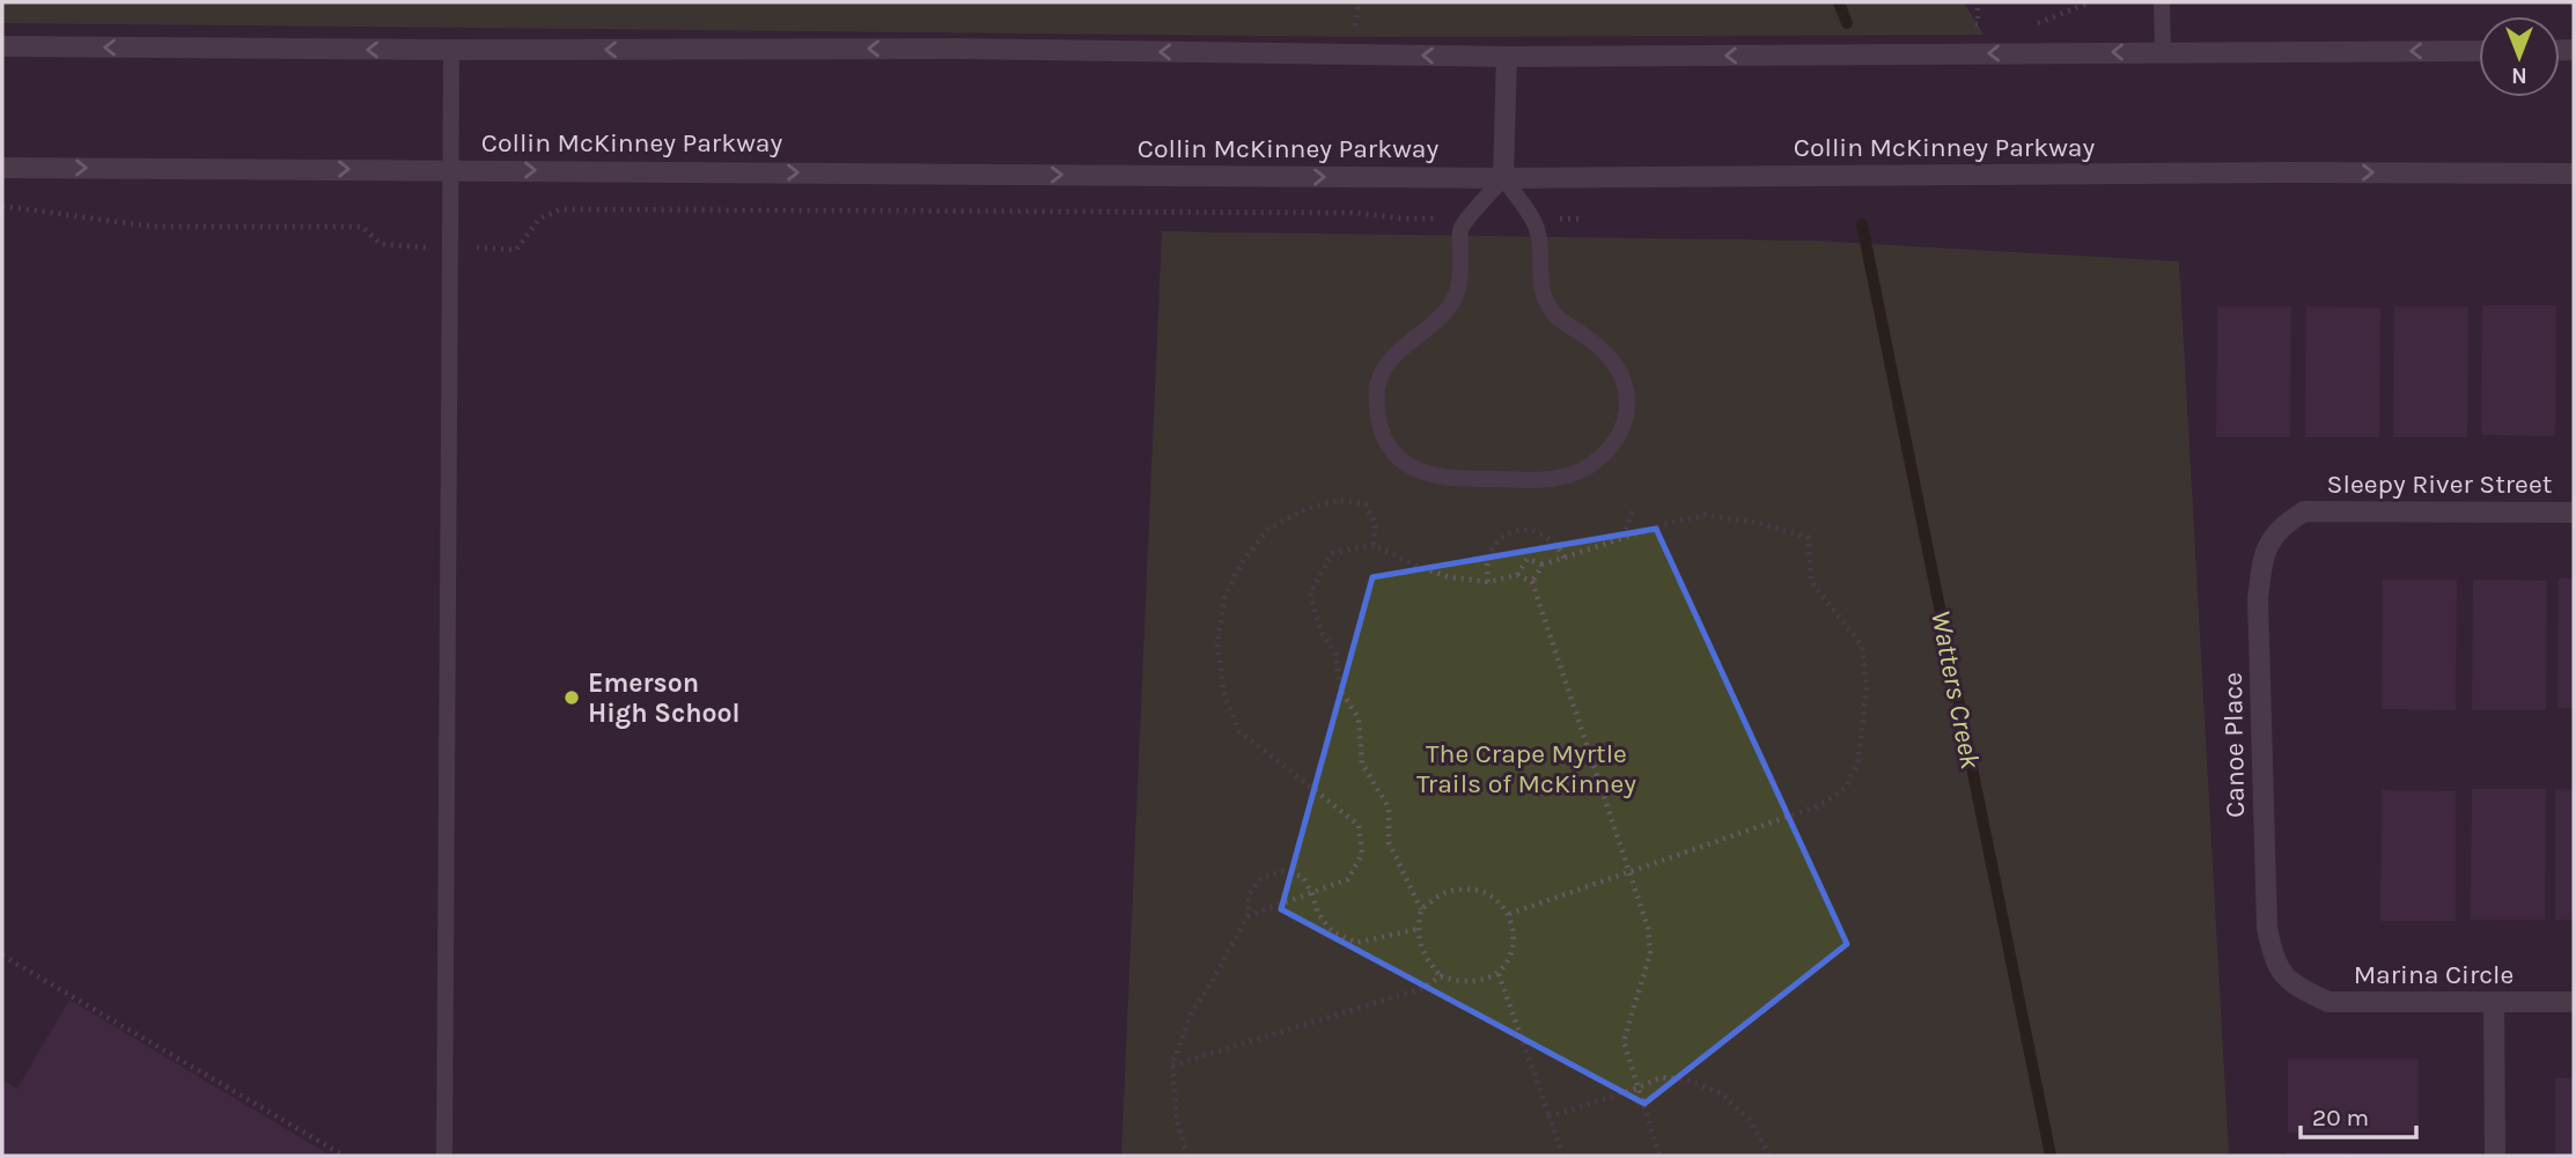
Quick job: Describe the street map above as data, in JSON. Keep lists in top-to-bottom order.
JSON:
{
  "streets": {
    "street": [
      "Collin McKinney Parkway",
      "Sleepy River Street",
      "Canoe Place",
      "Marina Circle"
    ]
  },
  "crossings": [
    ["Sleepy River Street", "Canoe Place"],
    ["Canoe Place", "Marina Circle"]
  ],
  "water": ["Watters Creek"],
  "parks": ["The Crape Myrtle Trails of McKinney"],
  "places": ["Emerson High School"],
  "scale_bar": "20 m",
  "north": "bottom"
}
